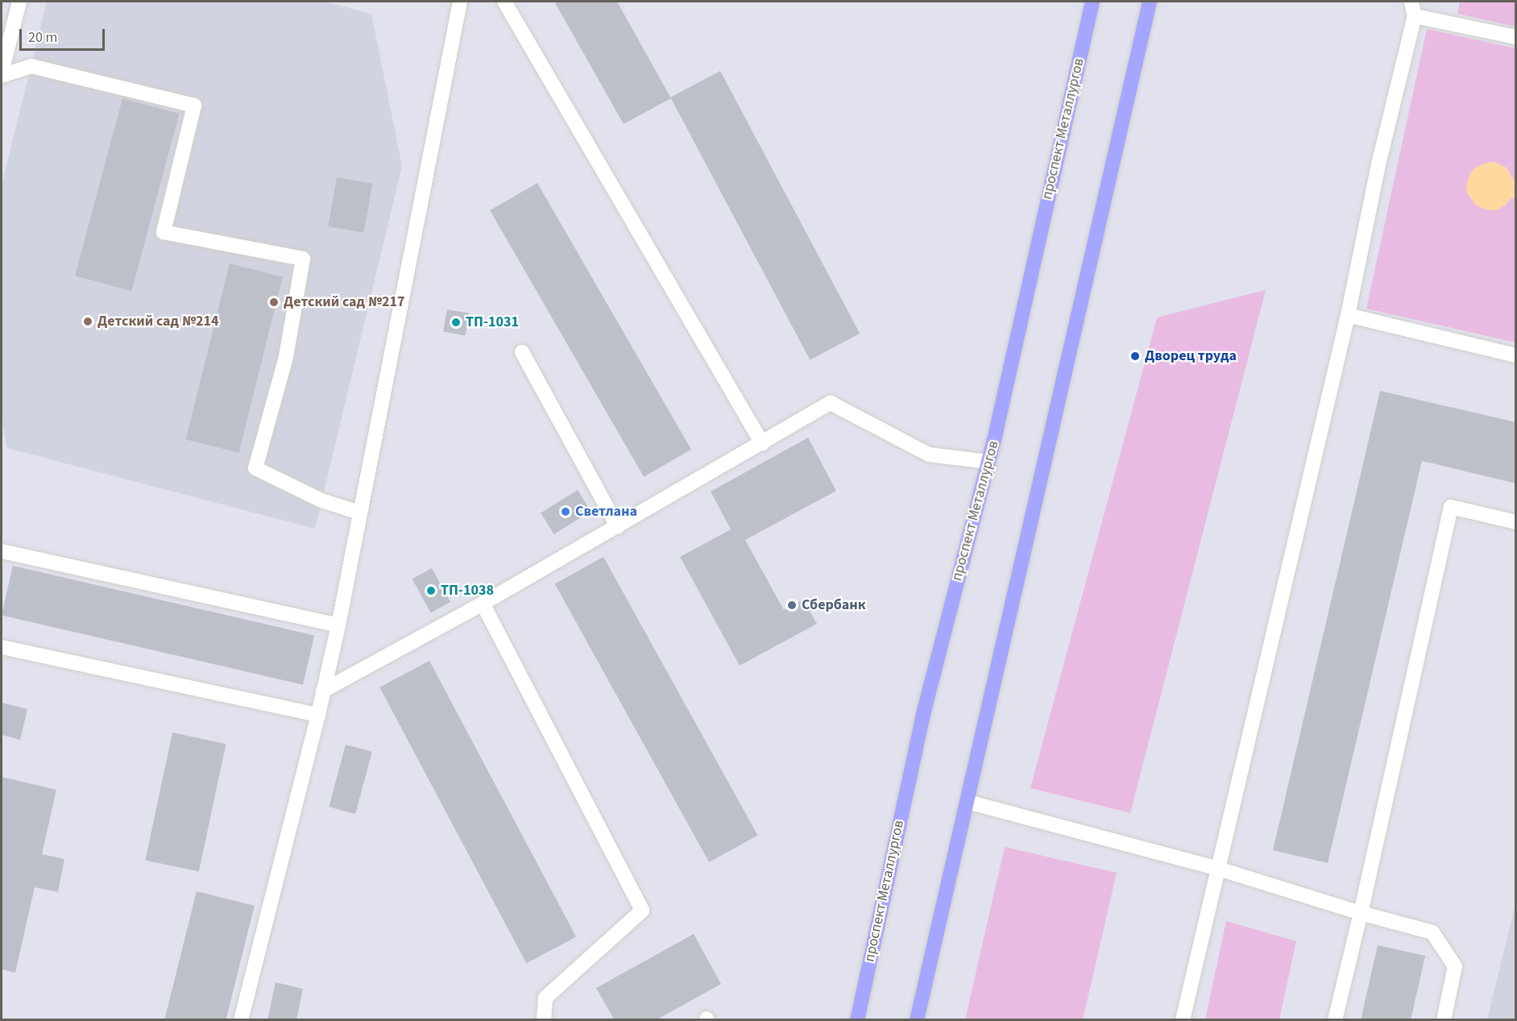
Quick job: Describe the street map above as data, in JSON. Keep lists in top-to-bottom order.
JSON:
{
  "streets": {
    "main road": ["проспект Металлургов"]
  },
  "places": [
    "Детский сад №217",
    "Детский сад №214",
    "ТП-1031",
    "Дворец труда",
    "Светлана",
    "ТП-1038",
    "Сбербанк"
  ],
  "scale_bar": "20 m"
}
